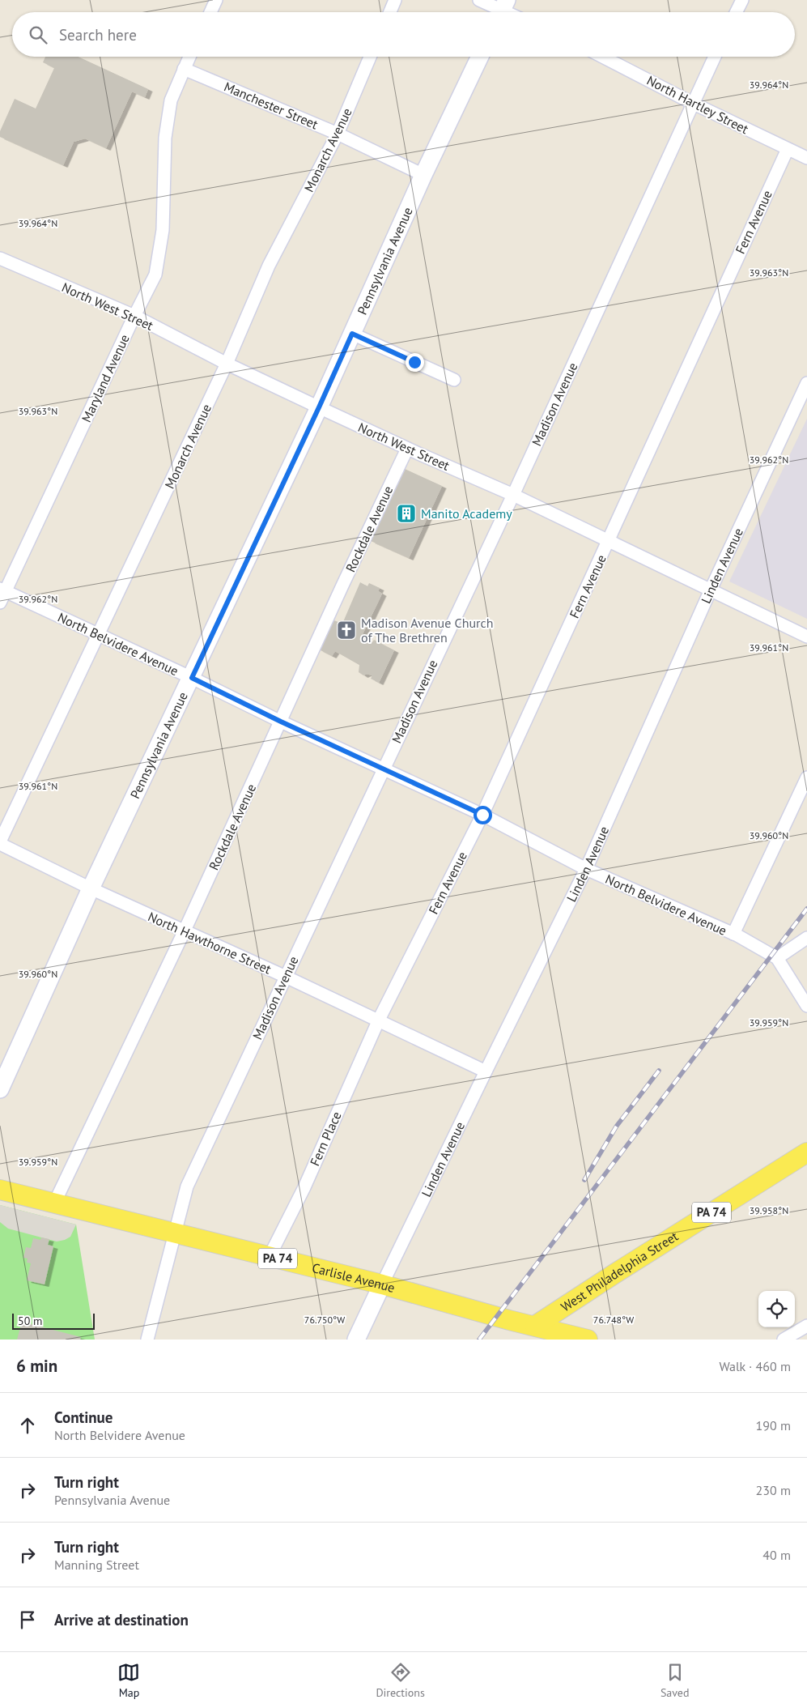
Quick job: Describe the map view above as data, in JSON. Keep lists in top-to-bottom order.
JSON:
{
  "streets": {
    "main road": ["PA 74", "West Philadelphia Street", "Carlisle Avenue"],
    "street": [
      "North Hartley Street",
      "Manchester Street",
      "Monarch Avenue",
      "Fern Avenue",
      "Pennsylvania Avenue",
      "North West Street",
      "Maryland Avenue",
      "Madison Avenue",
      "Rockdale Avenue",
      "Linden Avenue",
      "North Belvidere Avenue",
      "North Hawthorne Street",
      "Fern Place"
    ]
  },
  "crossings": [
    ["North Hartley Street", "Fern Avenue"],
    ["North Hartley Street", "Madison Avenue"],
    ["Manchester Street", "Monarch Avenue"],
    ["Manchester Street", "Pennsylvania Avenue"],
    ["Manchester Street", "Maryland Avenue"],
    ["Monarch Avenue", "North West Street"],
    ["Monarch Avenue", "North Belvidere Avenue"],
    ["Monarch Avenue", "North Hawthorne Street"],
    ["Fern Avenue", "North West Street"],
    ["Fern Avenue", "North Belvidere Avenue"],
    ["Fern Avenue", "North Hawthorne Street"],
    ["Fern Avenue", "Fern Place"],
    ["Pennsylvania Avenue", "North West Street"],
    ["Pennsylvania Avenue", "North Belvidere Avenue"],
    ["Pennsylvania Avenue", "North Hawthorne Street"],
    ["North West Street", "Maryland Avenue"],
    ["North West Street", "Madison Avenue"],
    ["North West Street", "Rockdale Avenue"],
    ["North West Street", "Linden Avenue"],
    ["Maryland Avenue", "North Belvidere Avenue"],
    ["Madison Avenue", "North Belvidere Avenue"],
    ["Madison Avenue", "North Hawthorne Street"],
    ["Madison Avenue", "Carlisle Avenue"],
    ["Rockdale Avenue", "North Belvidere Avenue"],
    ["Rockdale Avenue", "North Hawthorne Street"],
    ["Rockdale Avenue", "Carlisle Avenue"],
    ["Linden Avenue", "North Belvidere Avenue"],
    ["Linden Avenue", "North Hawthorne Street"],
    ["Linden Avenue", "Carlisle Avenue"],
    ["North Hawthorne Street", "Fern Place"],
    ["Fern Place", "Carlisle Avenue"],
    ["West Philadelphia Street", "Carlisle Avenue"]
  ],
  "places": {
    "building": ["Manito Academy"],
    "church": ["Madison Avenue Church of The Brethren"]
  },
  "scale_bar": "50 m",
  "page": {
    "search": "Search here",
    "scale": "50 m",
    "heading": ["6 min", "Walk · 460 m"],
    "list": [
      ["Continue", "North Belvidere Avenue", "190 m"],
      ["Turn right", "Pennsylvania Avenue", "230 m"],
      ["Turn right", "Manning Street", "40 m"],
      "Arrive at destination"
    ],
    "nav": ["Map", "Directions", "Saved"]
  },
  "coordinates": [
    "39.964°N",
    "39.963°N",
    "39.962°N",
    "39.961°N",
    "39.960°N",
    "39.959°N",
    "39.958°N",
    "76.750°W",
    "76.748°W"
  ]
}
